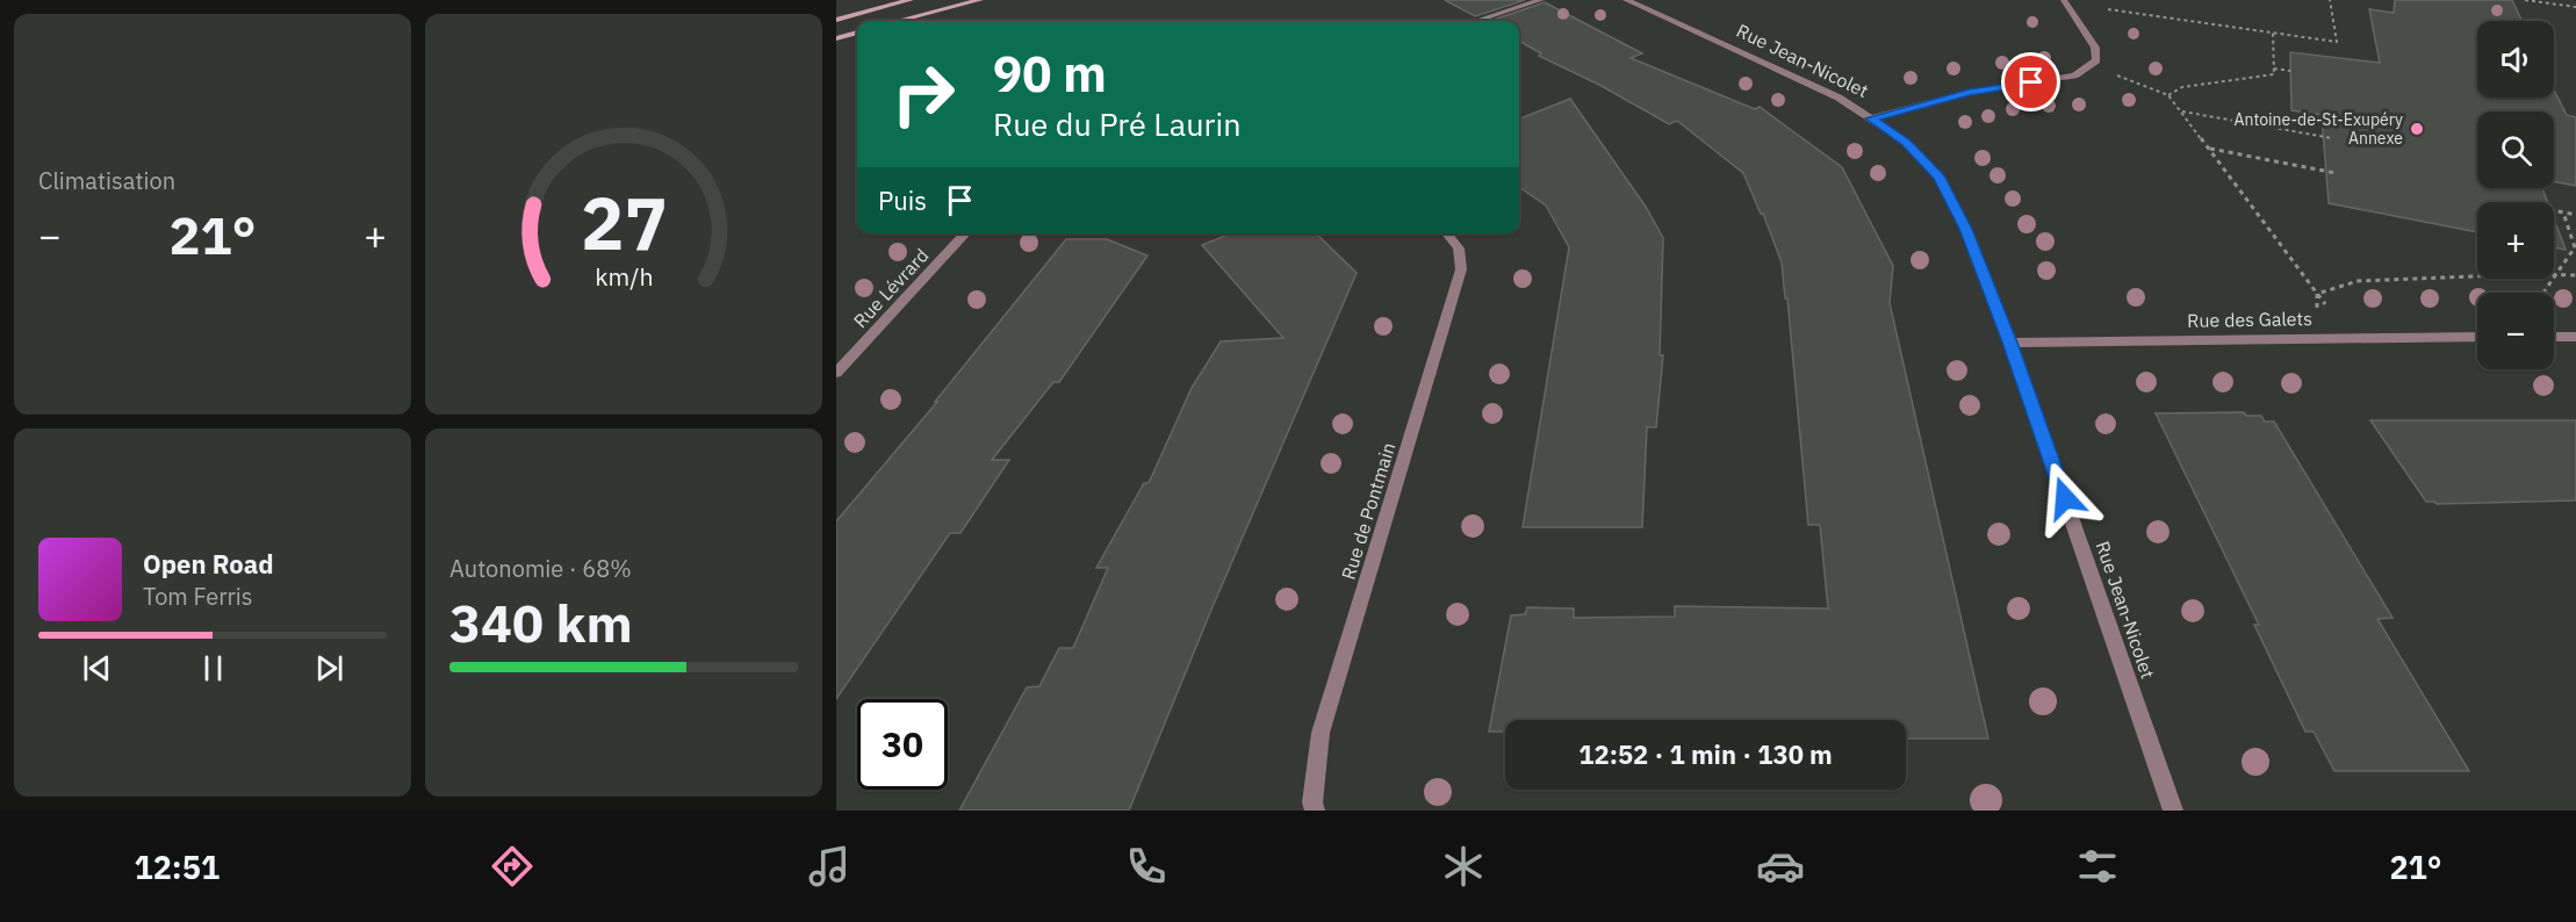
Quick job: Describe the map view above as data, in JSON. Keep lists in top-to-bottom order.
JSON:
{
  "streets": {
    "street": [
      "Rue Jean-Nicolet",
      "Rue Lévrard",
      "Rue des Galets",
      "Rue de Pontmain"
    ]
  },
  "crossings": [
    ["Rue Jean-Nicolet", "Rue des Galets"]
  ],
  "places": ["Antoine-de-St-Exupéry Annexe"],
  "page": {
    "tile": [
      "Climatisation",
      ["Autonomie · 68%", "340 km"]
    ],
    "map_buttons": ["+", "−"],
    "turn": ["90 m", "Rue du Pré Laurin"],
    "then": "Puis",
    "heat": ["−", "21°", "+"],
    "song": ["Open Road", "Tom Ferris"],
    "limit": "30",
    "trip": "12:52 · 1 min · 130 m",
    "tabs": ["12:51", "21°"],
    "gauge": ["27", "km/h"]
  }
}
